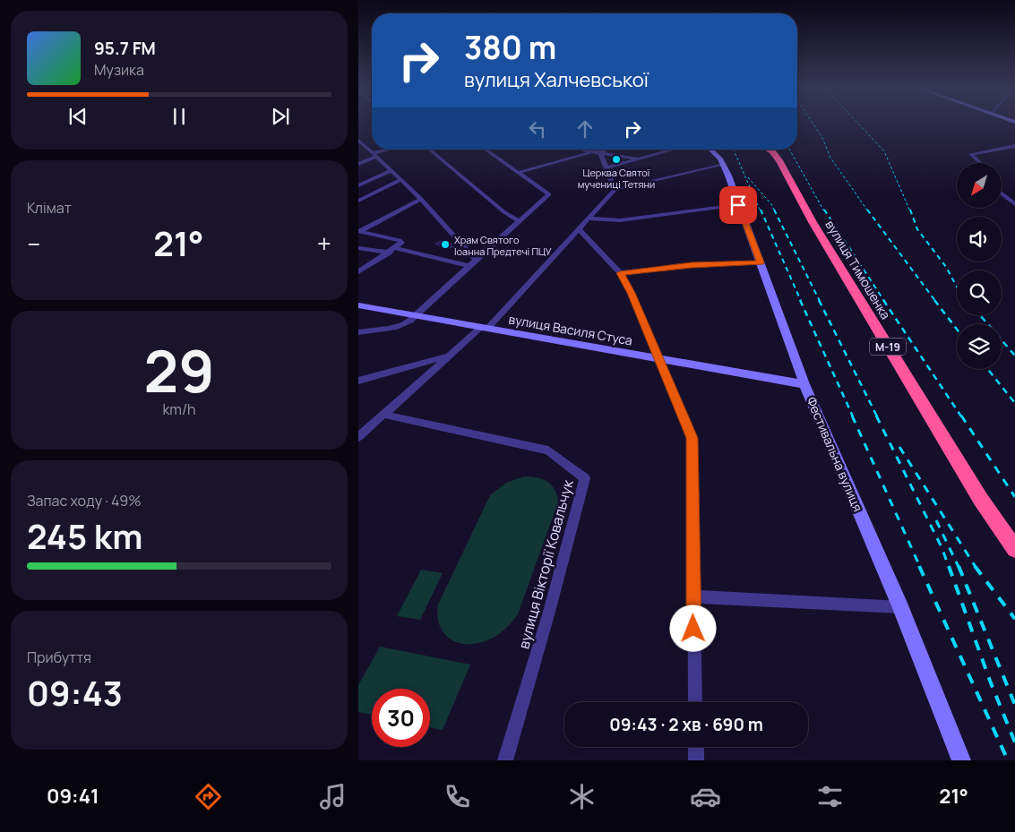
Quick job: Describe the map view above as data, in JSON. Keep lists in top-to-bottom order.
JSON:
{
  "streets": {
    "highway": ["вулиця Тимошенка", "М-19"],
    "street": ["вулиця Василя Стуса", "Фестивальна вулиця", "вулиця Вікторії Ковальчук"]
  },
  "crossings": [
    ["вулиця Василя Стуса", "Фестивальна вулиця"]
  ],
  "places": ["Церква Святої мучениці Тетяни", "Храм Святого Іоанна Предтечі ПЦУ"],
  "north": "bottom left",
  "page": {
    "turn": ["380 m", "вулиця Халчевської"],
    "song": ["95.7 FM", "Музика"],
    "tile": [
      "Клімат",
      ["29", "km/h"],
      ["Запас ходу · 49%", "245 km"],
      ["Прибуття", "09:43"]
    ],
    "heat": ["−", "21°", "+"],
    "limit": "30",
    "trip": "09:43 · 2 хв · 690 m",
    "tabs": ["09:41", "21°"]
  }
}
